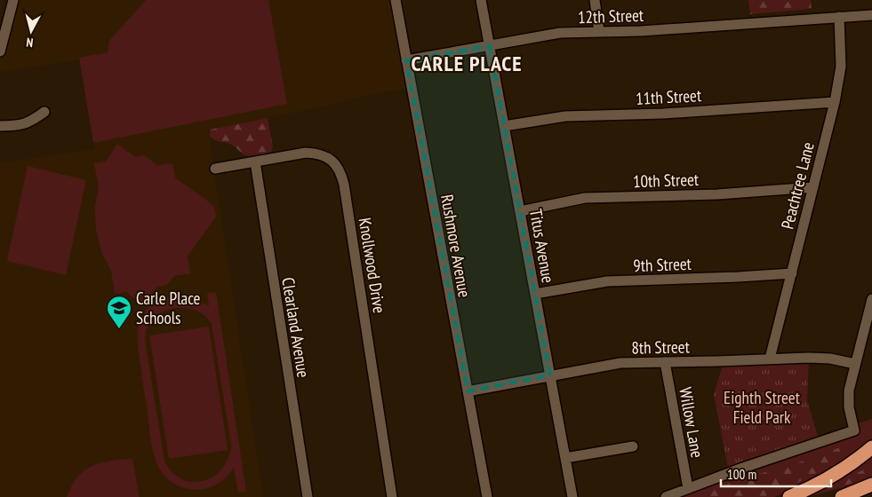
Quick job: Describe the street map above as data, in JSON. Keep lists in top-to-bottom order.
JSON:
{
  "streets": {
    "street": [
      "12th Street",
      "11th Street",
      "10th Street",
      "Peachtree Lane",
      "Rushmore Avenue",
      "Titus Avenue",
      "9th Street",
      "Knollwood Drive",
      "Clearland Avenue",
      "8th Street",
      "Willow Lane"
    ]
  },
  "crossings": [
    ["12th Street", "Peachtree Lane"],
    ["12th Street", "Rushmore Avenue"],
    ["12th Street", "Titus Avenue"],
    ["11th Street", "Peachtree Lane"],
    ["11th Street", "Titus Avenue"],
    ["10th Street", "Peachtree Lane"],
    ["10th Street", "Titus Avenue"],
    ["Peachtree Lane", "9th Street"],
    ["Peachtree Lane", "8th Street"],
    ["Rushmore Avenue", "8th Street"],
    ["Titus Avenue", "9th Street"],
    ["Titus Avenue", "8th Street"],
    ["Knollwood Drive", "Clearland Avenue"],
    ["8th Street", "Willow Lane"]
  ],
  "districts": ["CARLE PLACE"],
  "parks": ["Eighth Street Field Park"],
  "places": {
    "school or university": ["Carle Place Schools"]
  },
  "scale_bar": "100 m",
  "north": "bottom"
}
